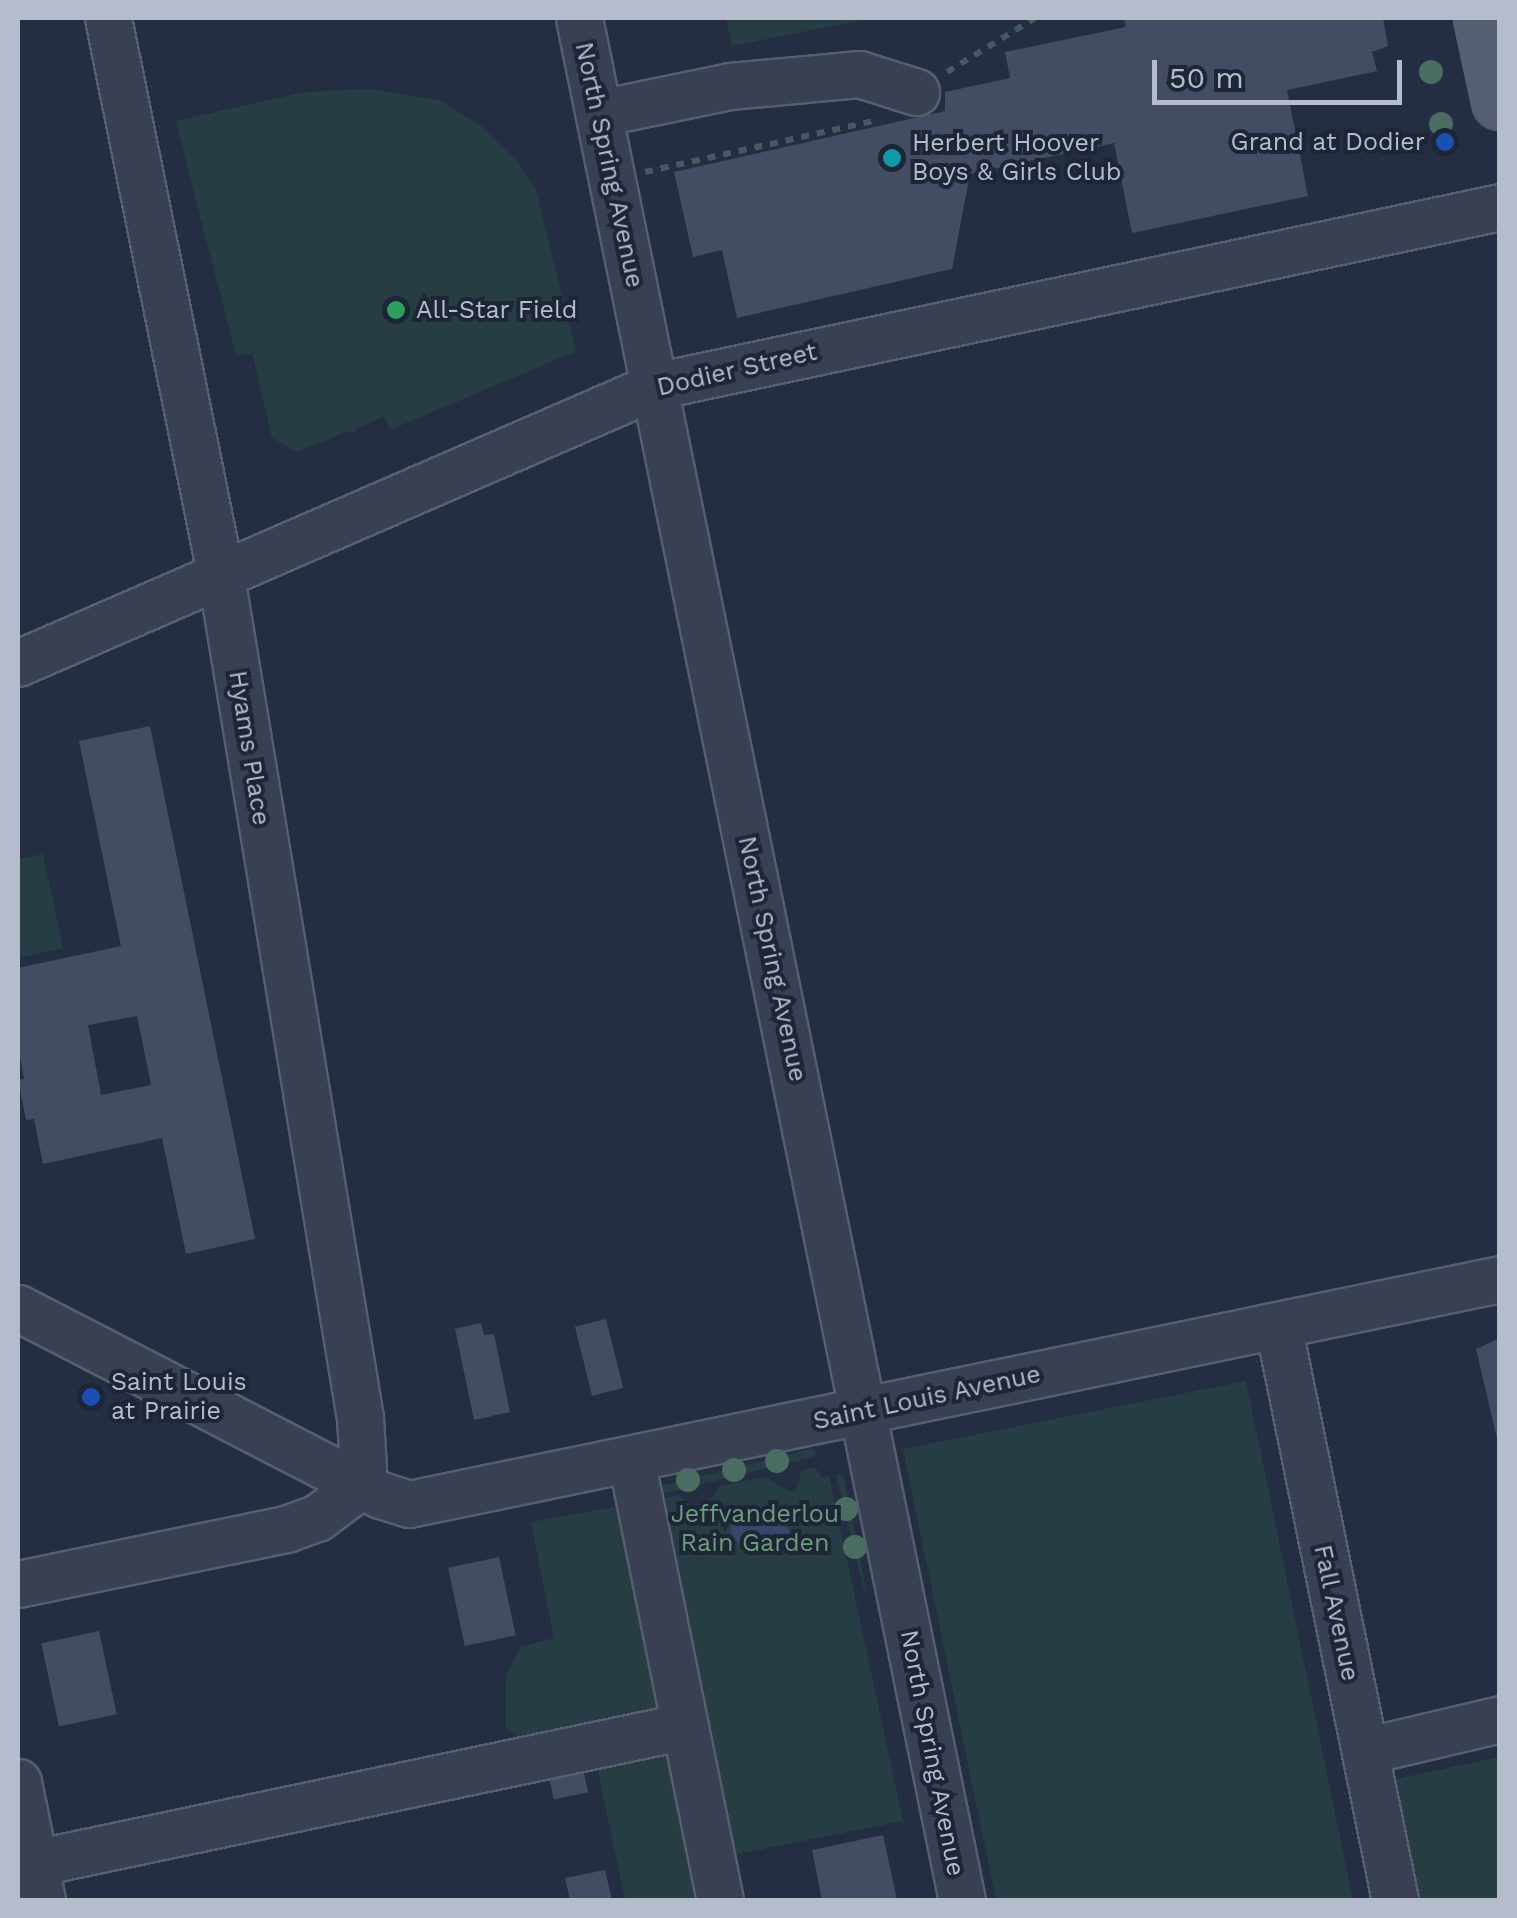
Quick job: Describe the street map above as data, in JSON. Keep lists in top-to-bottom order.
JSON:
{
  "streets": {
    "street": [
      "North Spring Avenue",
      "Dodier Street",
      "Hyams Place",
      "Saint Louis Avenue",
      "Fall Avenue"
    ]
  },
  "crossings": [
    ["North Spring Avenue", "Dodier Street"],
    ["North Spring Avenue", "Saint Louis Avenue"],
    ["Dodier Street", "Hyams Place"],
    ["Hyams Place", "Saint Louis Avenue"],
    ["Saint Louis Avenue", "Fall Avenue"]
  ],
  "parks": ["Jeffvanderlou Rain Garden"],
  "places": [
    "Grand at Dodier",
    "Herbert Hoover Boys & Girls Club",
    "All-Star Field",
    "Saint Louis at Prairie"
  ],
  "scale_bar": "50 m"
}
